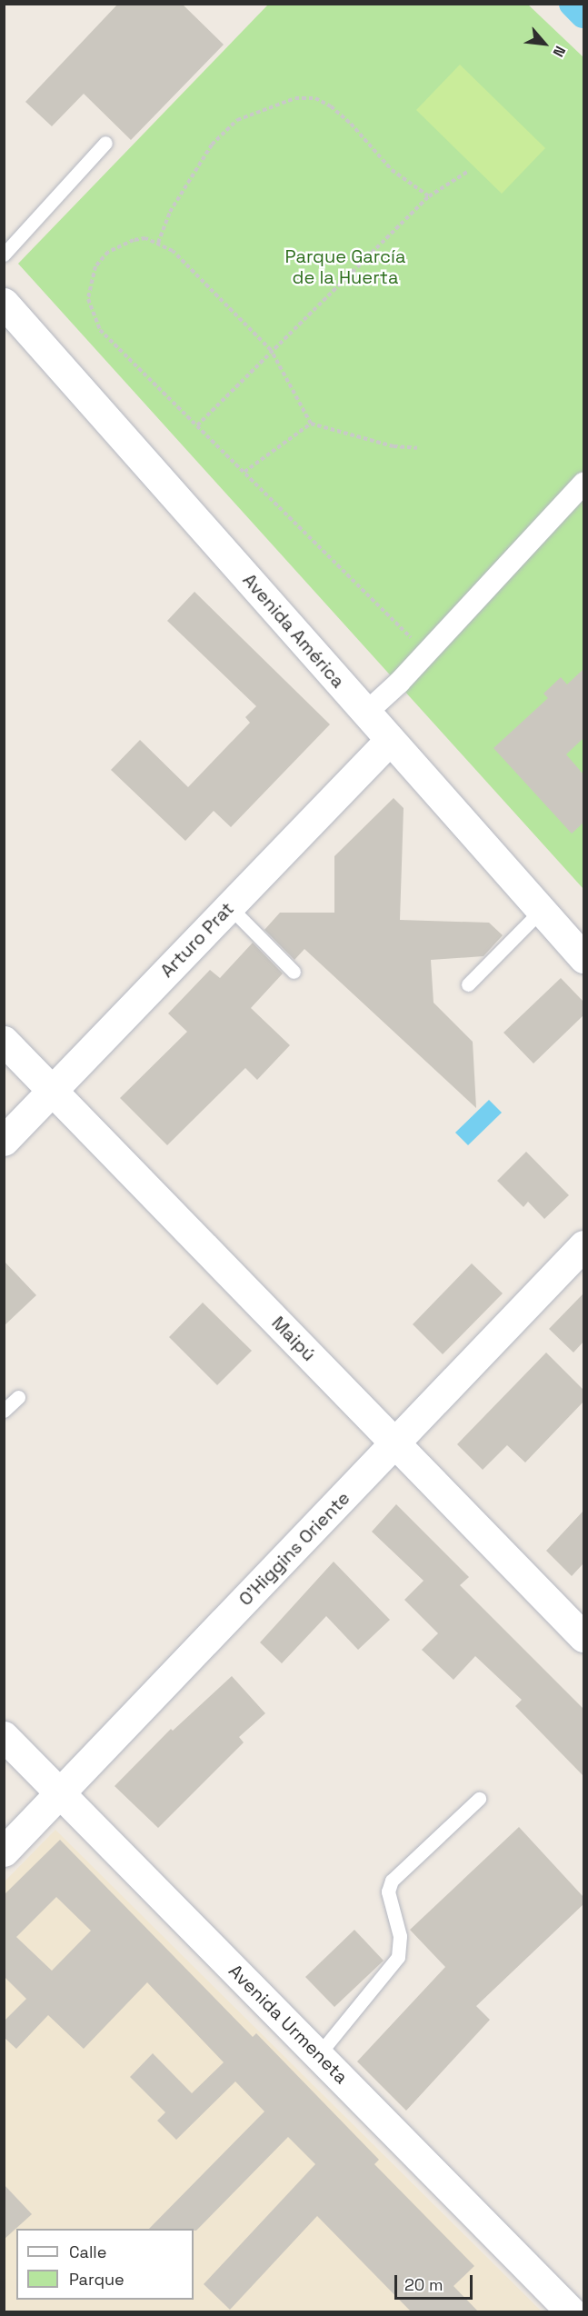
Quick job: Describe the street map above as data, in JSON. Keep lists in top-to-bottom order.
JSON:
{
  "streets": {
    "street": [
      "Avenida América",
      "Arturo Prat",
      "Maipú",
      "O'Higgins Oriente",
      "Avenida Urmeneta"
    ]
  },
  "crossings": [
    ["Avenida América", "Arturo Prat"],
    ["Arturo Prat", "Maipú"],
    ["Maipú", "O'Higgins Oriente"],
    ["O'Higgins Oriente", "Avenida Urmeneta"]
  ],
  "parks": ["Parque García de la Huerta"],
  "legend": ["Calle", "Parque"],
  "scale_bar": "20 m",
  "north": "bottom right"
}
